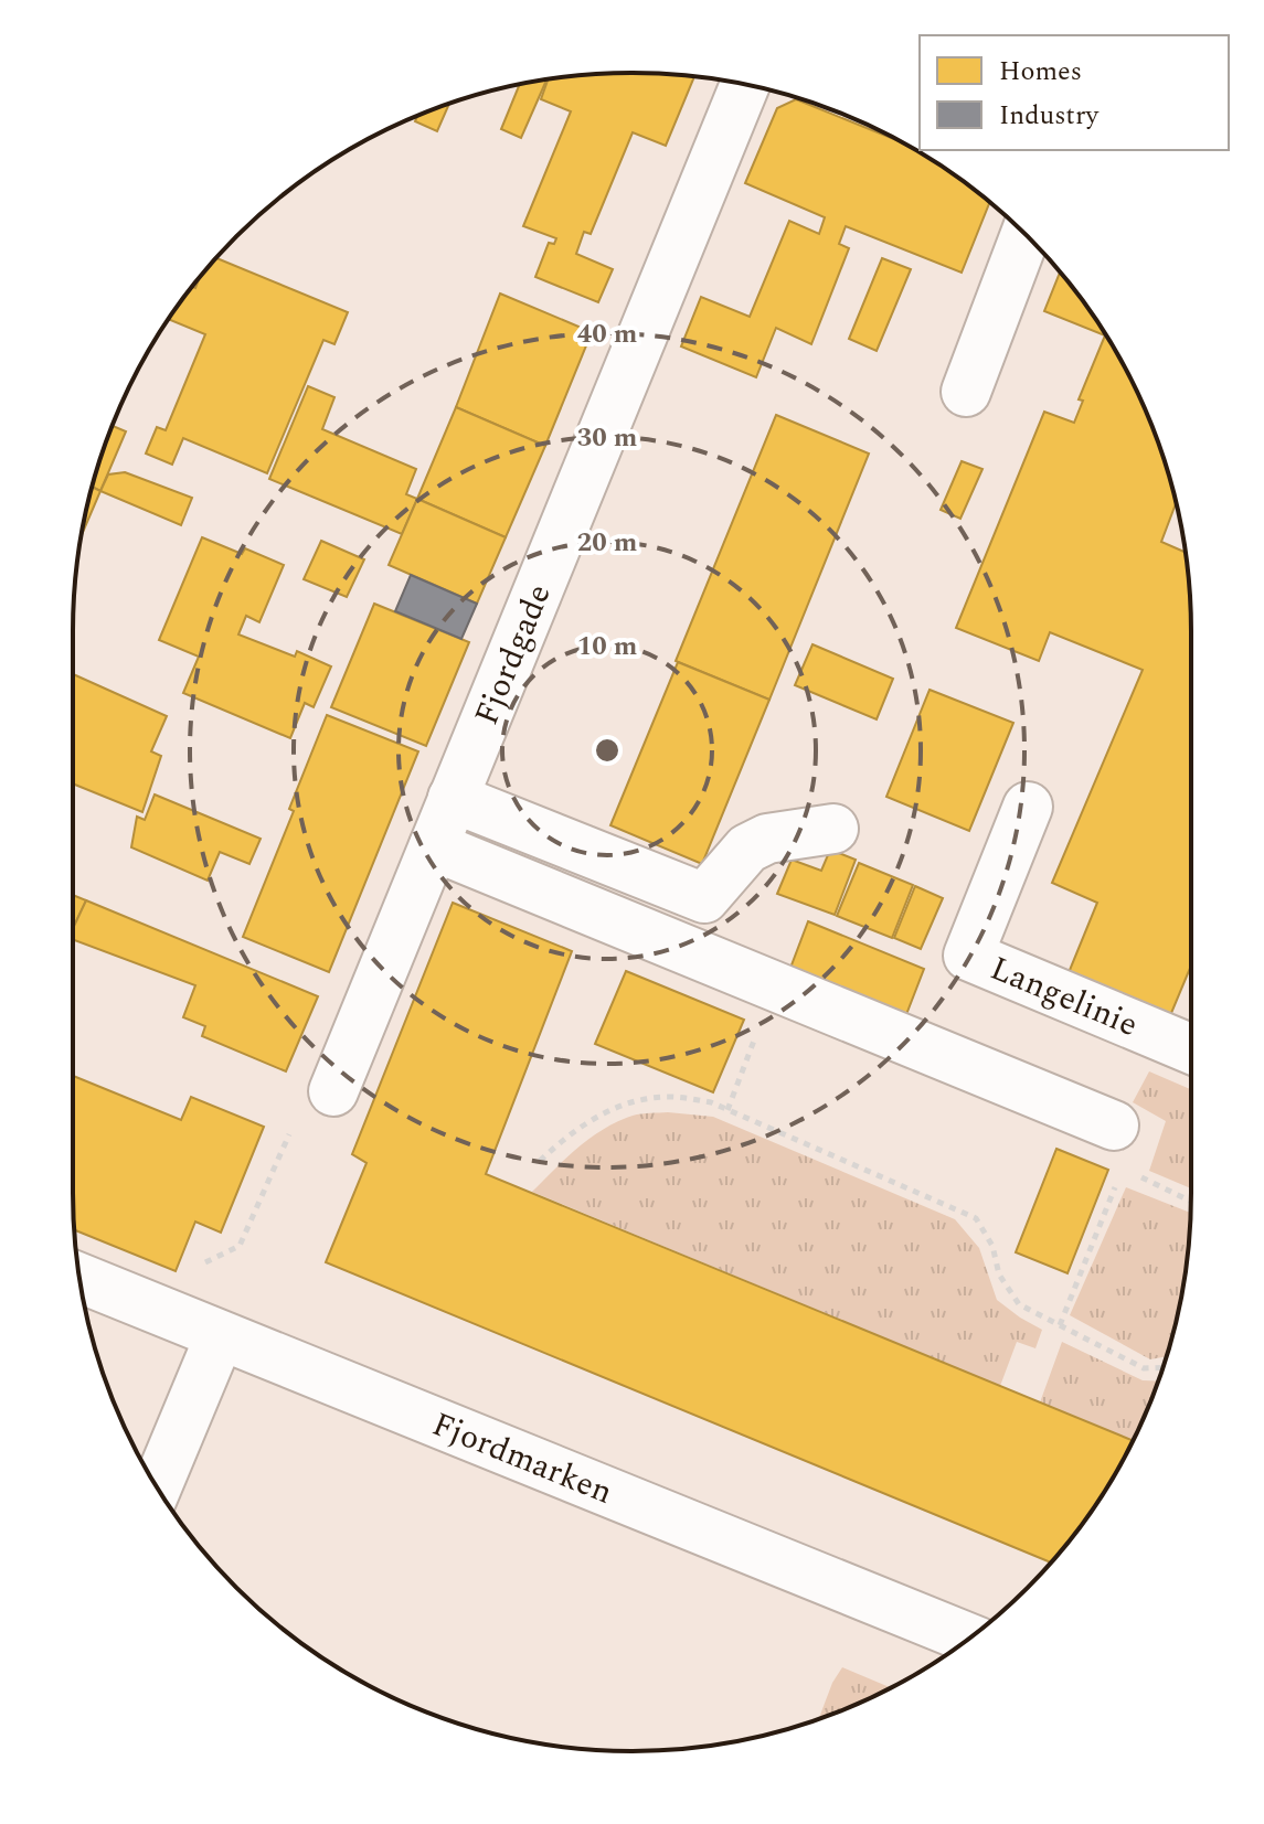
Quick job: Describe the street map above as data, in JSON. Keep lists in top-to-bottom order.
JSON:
{
  "streets": {
    "street": ["Fjordgade", "Langelinie", "Fjordmarken"]
  },
  "legend": ["Homes", "Industry"],
  "rings": [
    "40 m",
    "30 m",
    "20 m",
    "10 m"
  ]
}
